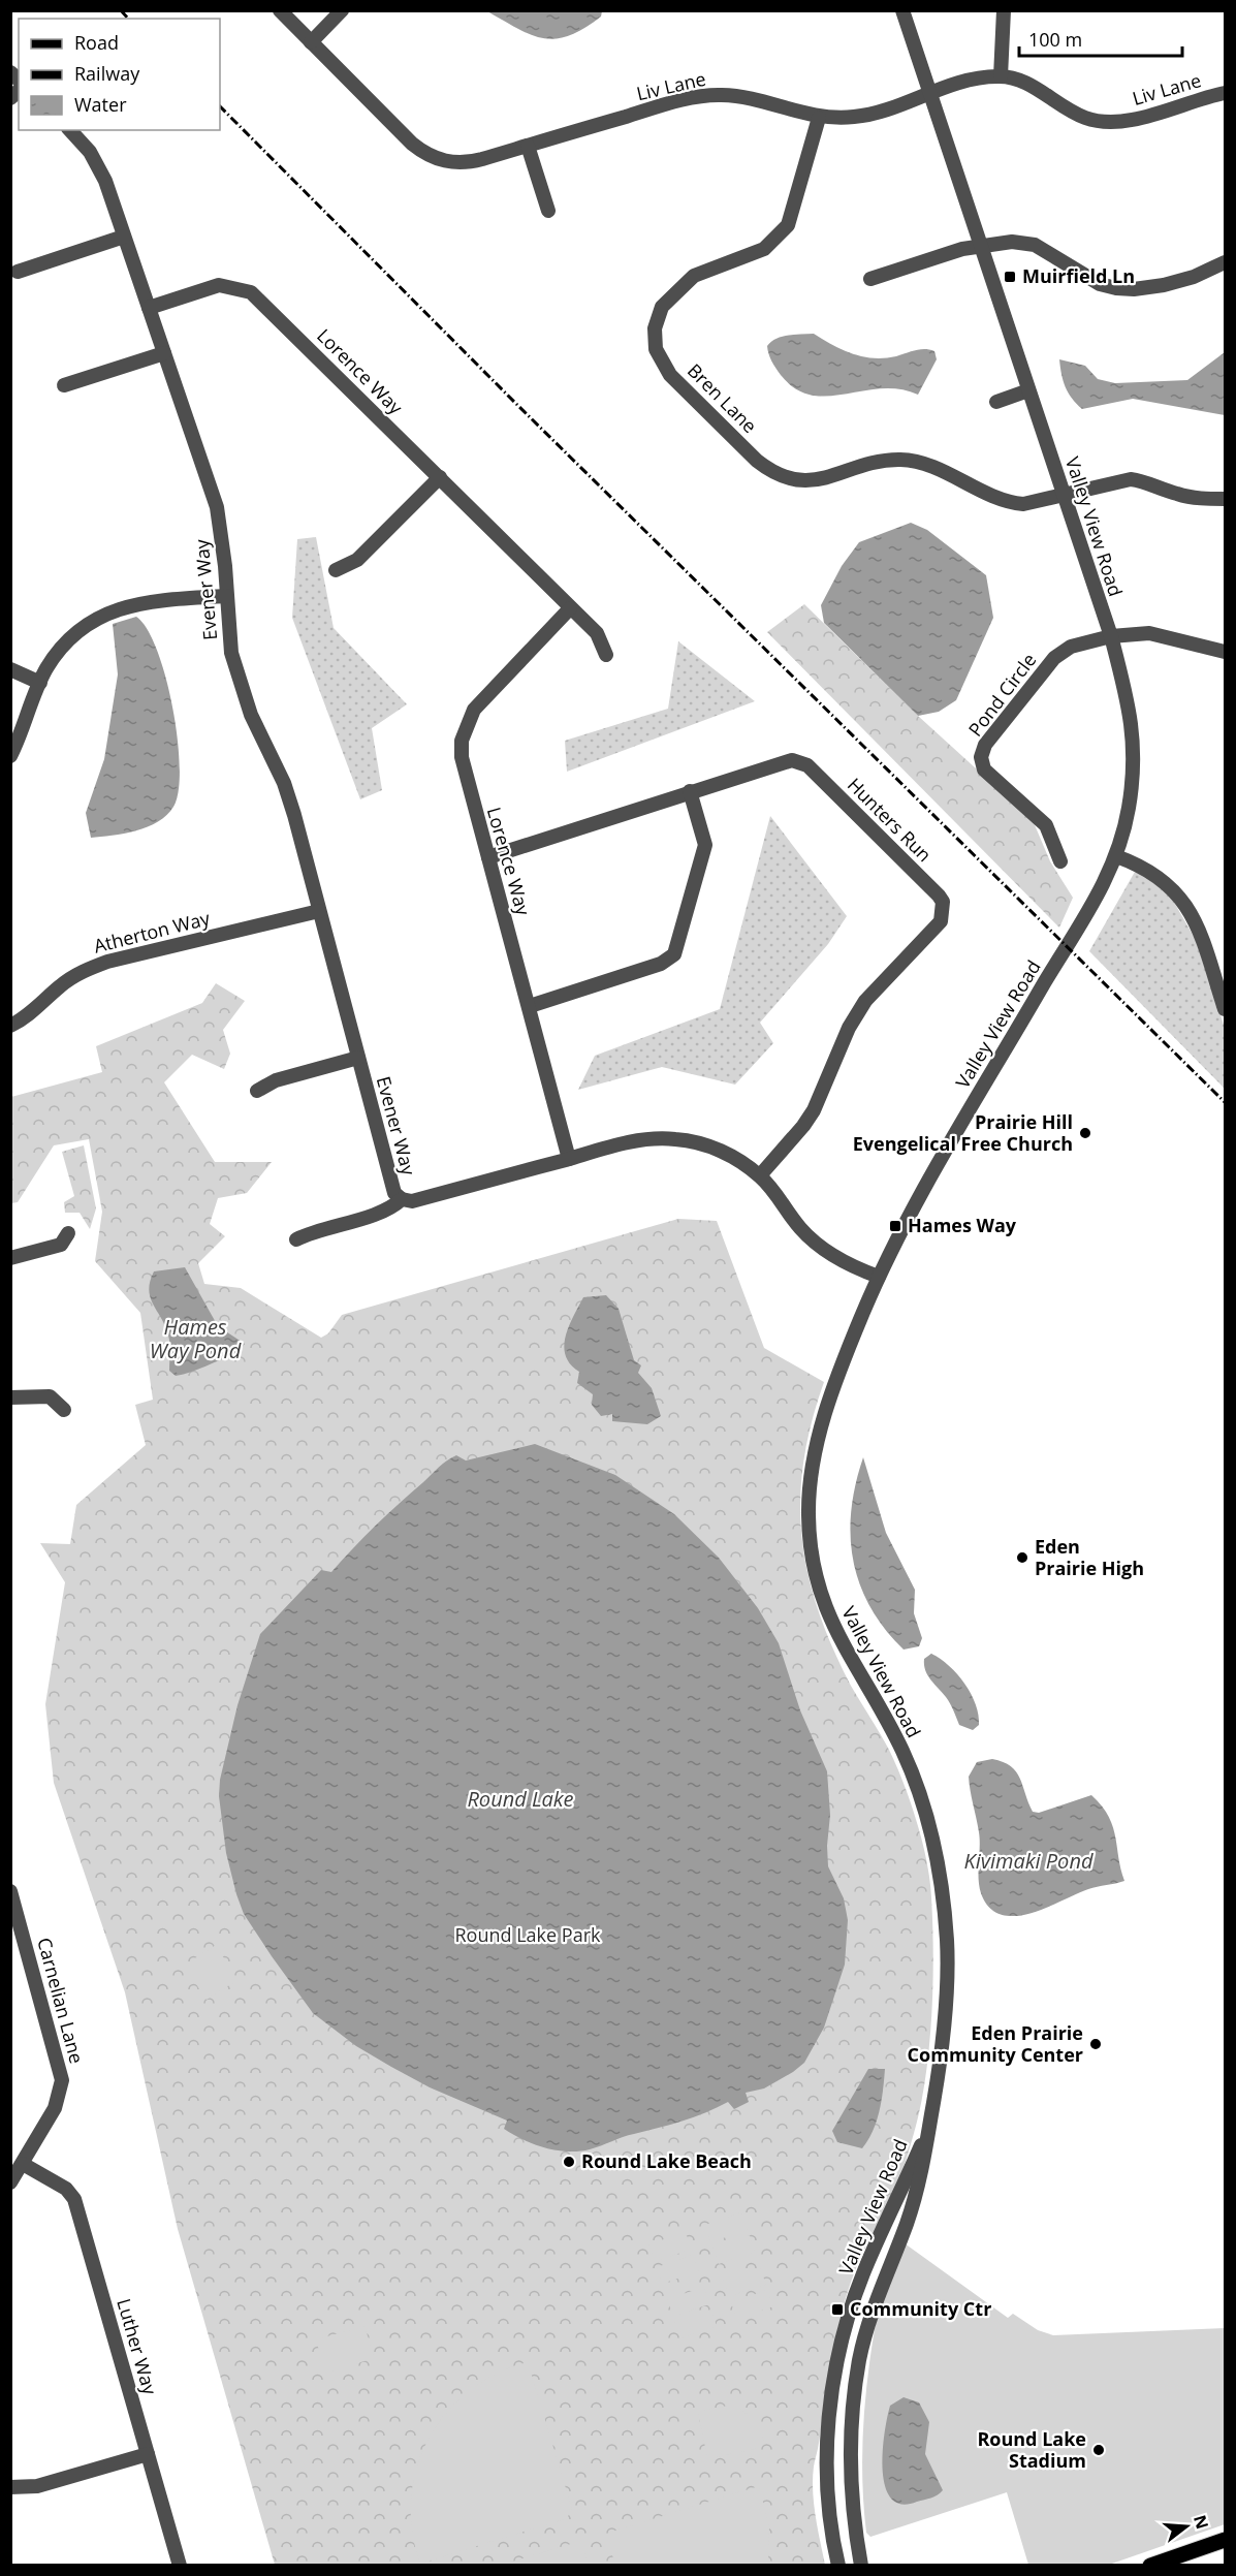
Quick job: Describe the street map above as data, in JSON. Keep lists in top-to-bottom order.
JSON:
{
  "streets": {
    "street": [
      "Liv Lane",
      "Lorence Way",
      "Bren Lane",
      "Valley View Road",
      "Evener Way",
      "Pond Circle",
      "Hunters Run",
      "Atherton Way",
      "Carnelian Lane",
      "Luther Way"
    ]
  },
  "crossings": [
    ["Liv Lane", "Bren Lane"],
    ["Liv Lane", "Valley View Road"],
    ["Lorence Way", "Evener Way"],
    ["Lorence Way", "Hunters Run"],
    ["Bren Lane", "Valley View Road"],
    ["Valley View Road", "Pond Circle"],
    ["Evener Way", "Atherton Way"],
    ["Carnelian Lane", "Luther Way"]
  ],
  "water": ["Hames Way Pond", "Round Lake", "Kivimaki Pond"],
  "parks": ["Round Lake Park"],
  "places": {
    "transit": ["Muirfield Ln", "Hames Way", "Community Ctr"],
    "other": [
      "Prairie Hill Evengelical Free Church",
      "Eden Prairie High",
      "Eden Prairie Community Center",
      "Round Lake Beach",
      "Round Lake Stadium"
    ]
  },
  "legend": ["Road", "Railway", "Water"],
  "scale_bar": "100 m",
  "north": "right"
}
